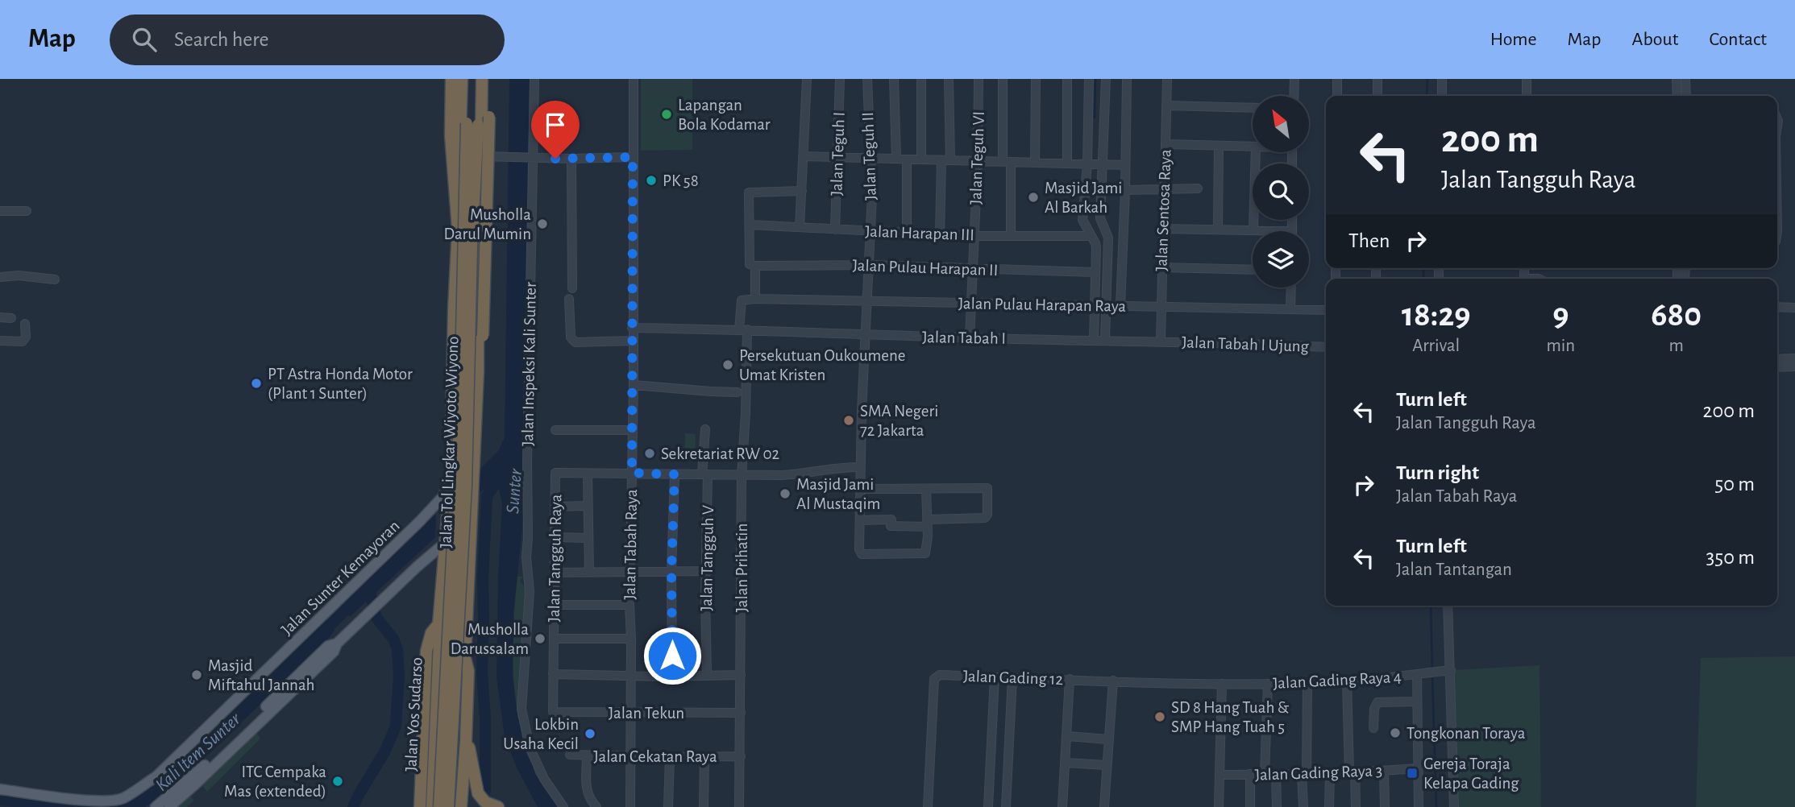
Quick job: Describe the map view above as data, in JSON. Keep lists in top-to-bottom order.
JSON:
{
  "streets": {
    "highway": ["Jalan Tol Lingkar Wiyoto Wiyono", "Jalan Yos Sudarso"],
    "main road": ["Jalan Sunter Kemayoran"],
    "street": [
      "Jalan Teguh I",
      "Jalan Teguh II",
      "Jalan Teguh VI",
      "Jalan Sentosa Raya",
      "Jalan Harapan III",
      "Jalan Pulau Harapan II",
      "Jalan Pulau Harapan Raya",
      "Jalan Tabah I",
      "Jalan Tabah I Ujung",
      "Jalan Inspeksi Kali Sunter",
      "Jalan Tabah Raya",
      "Jalan Tangguh Raya",
      "Jalan Tangguh V",
      "Jalan Prihatin",
      "Jalan Gading 12",
      "Jalan Gading Raya 4",
      "Jalan Tekun",
      "Jalan Cekatan Raya",
      "Jalan Gading Raya 3"
    ]
  },
  "crossings": [
    ["Jalan Teguh I", "Jalan Harapan III"],
    ["Jalan Teguh II", "Jalan Harapan III"],
    ["Jalan Teguh II", "Jalan Pulau Harapan II"],
    ["Jalan Teguh II", "Jalan Pulau Harapan Raya"],
    ["Jalan Teguh II", "Jalan Tabah I"],
    ["Jalan Teguh II", "Jalan Tangguh Raya"],
    ["Jalan Teguh VI", "Jalan Harapan III"],
    ["Jalan Teguh VI", "Jalan Pulau Harapan II"],
    ["Jalan Teguh VI", "Jalan Pulau Harapan Raya"],
    ["Jalan Teguh VI", "Jalan Tabah I"],
    ["Jalan Sentosa Raya", "Jalan Pulau Harapan Raya"],
    ["Jalan Sentosa Raya", "Jalan Tabah I"],
    ["Jalan Sentosa Raya", "Jalan Tabah I Ujung"],
    ["Jalan Pulau Harapan Raya", "Jalan Prihatin"],
    ["Jalan Tabah I", "Jalan Tabah I Ujung"],
    ["Jalan Tabah I", "Jalan Tabah Raya"],
    ["Jalan Tabah I", "Jalan Prihatin"],
    ["Jalan Tabah Raya", "Jalan Tangguh Raya"],
    ["Jalan Tabah Raya", "Jalan Tekun"],
    ["Jalan Tabah Raya", "Jalan Cekatan Raya"],
    ["Jalan Tangguh Raya", "Jalan Tangguh V"],
    ["Jalan Tangguh Raya", "Jalan Prihatin"],
    ["Jalan Tangguh Raya", "Jalan Tekun"],
    ["Jalan Prihatin", "Jalan Tekun"],
    ["Jalan Prihatin", "Jalan Cekatan Raya"],
    ["Jalan Sunter Kemayoran", "Jalan Yos Sudarso"],
    ["Jalan Gading 12", "Jalan Gading Raya 4"]
  ],
  "water": ["Sunter", "Kali Item Sunter"],
  "places": {
    "other": [
      "Lapangan Bola Kodamar",
      "PK 58",
      "Masjid Jami Al Barkah",
      "Musholla Darul Mumin",
      "Persekutuan Oukoumene Umat Kristen",
      "PT Astra Honda Motor (Plant 1 Sunter)",
      "SMA Negeri 72 Jakarta",
      "Sekretariat RW 02",
      "Masjid Jami Al Mustaqim",
      "Musholla Darussalam",
      "Masjid Miftahul Jannah",
      "SD 8 Hang Tuah & SMP Hang Tuah 5",
      "Tongkonan Toraya",
      "Lokbin Usaha Kecil",
      "ITC Cempaka Mas (extended)"
    ],
    "transit": ["Gereja Toraja Kelapa Gading"]
  },
  "north": "top left",
  "page": {
    "header": "Map",
    "search": "Search here",
    "nav": [
      "Home",
      "Map",
      "About",
      "Contact"
    ],
    "turn": ["200 m", "Jalan Tangguh Raya"],
    "then": "Then",
    "eta": [
      "18:29",
      "Arrival",
      "9",
      "min",
      "680",
      "m"
    ],
    "list": [
      {
        "name": "Turn left",
        "note": "Jalan Tangguh Raya",
        "value": "200 m"
      },
      {
        "name": "Turn right",
        "note": "Jalan Tabah Raya",
        "value": "50 m"
      },
      {
        "name": "Turn left",
        "note": "Jalan Tantangan",
        "value": "350 m"
      }
    ]
  }
}
